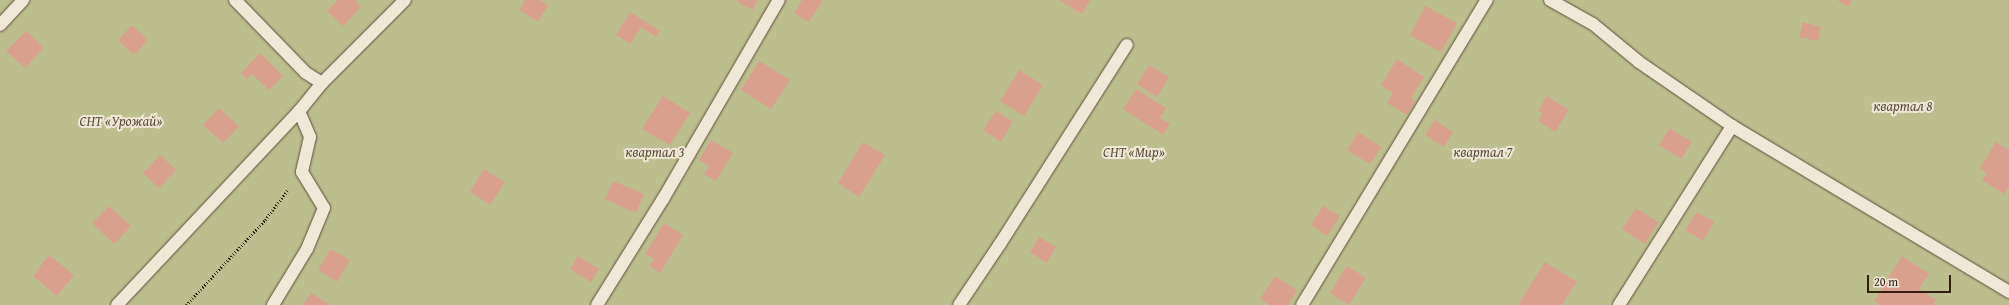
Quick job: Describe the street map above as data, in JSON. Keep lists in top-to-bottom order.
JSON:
{
  "parks": [
    "квартал 8",
    "СНТ «Урожай»",
    "квартал 3",
    "СНТ «Мир»",
    "квартал 7"
  ],
  "scale_bar": "20 m"
}
